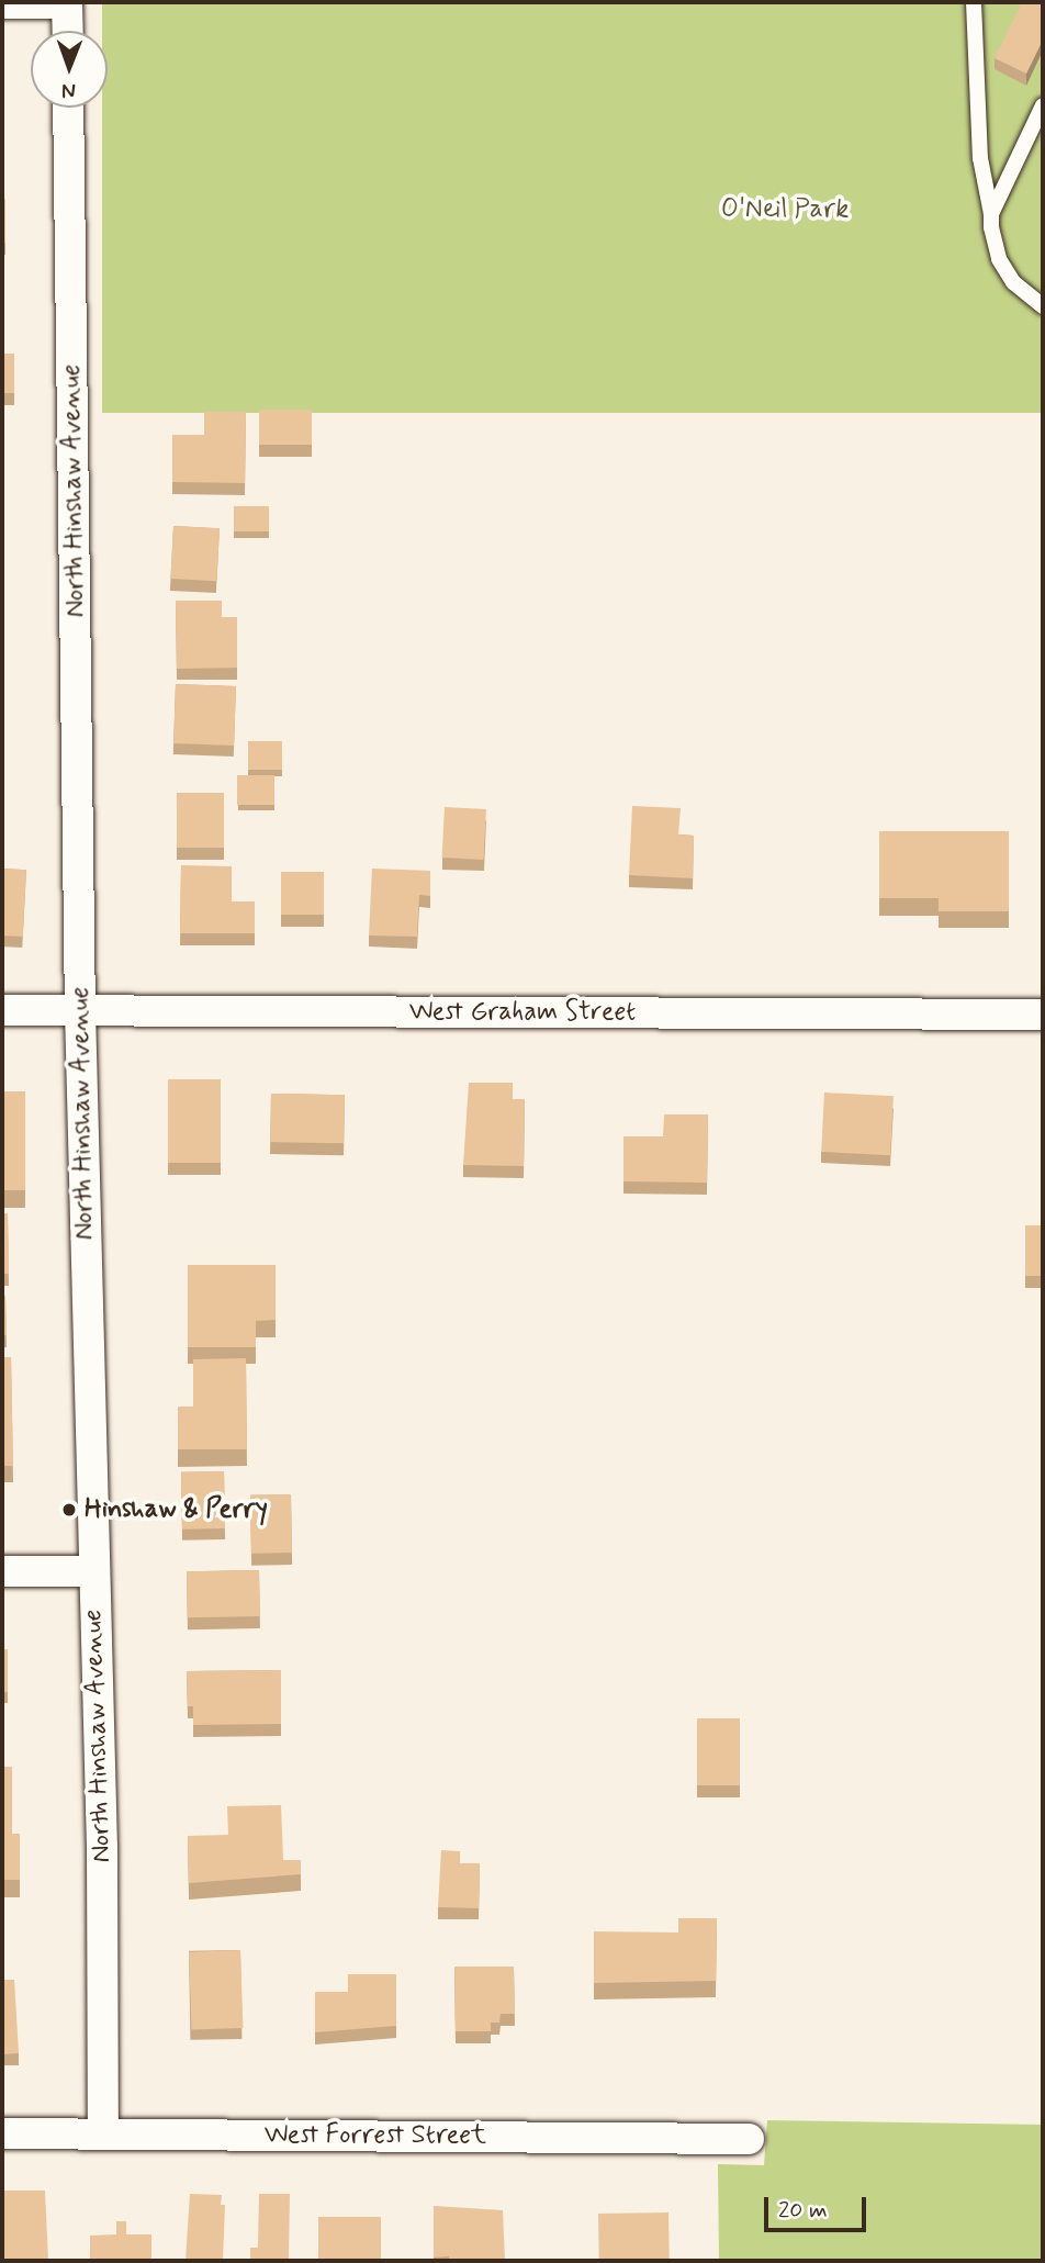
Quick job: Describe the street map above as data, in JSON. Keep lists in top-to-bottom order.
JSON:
{
  "streets": {
    "street": ["North Hinshaw Avenue", "West Graham Street", "West Forrest Street"]
  },
  "crossings": [
    ["North Hinshaw Avenue", "West Graham Street"],
    ["North Hinshaw Avenue", "West Forrest Street"]
  ],
  "parks": ["O'Neil Park"],
  "places": ["Hinshaw & Perry"],
  "scale_bar": "20 m",
  "north": "bottom"
}
